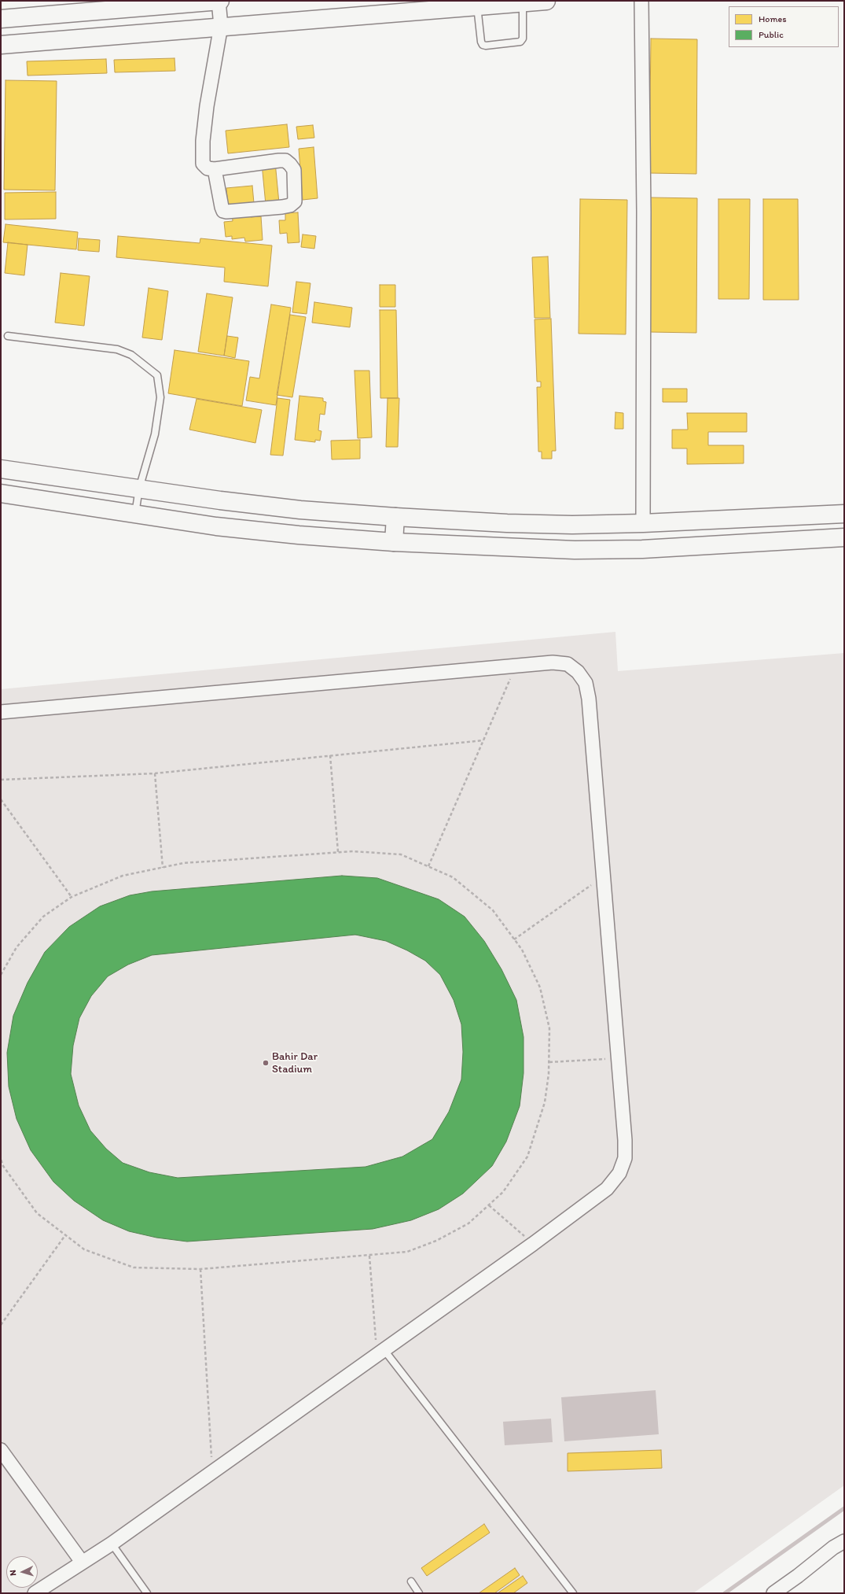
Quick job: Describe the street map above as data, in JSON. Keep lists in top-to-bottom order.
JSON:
{
  "places": ["Bahir Dar Stadium"],
  "legend": ["Homes", "Public"],
  "north": "left"
}
